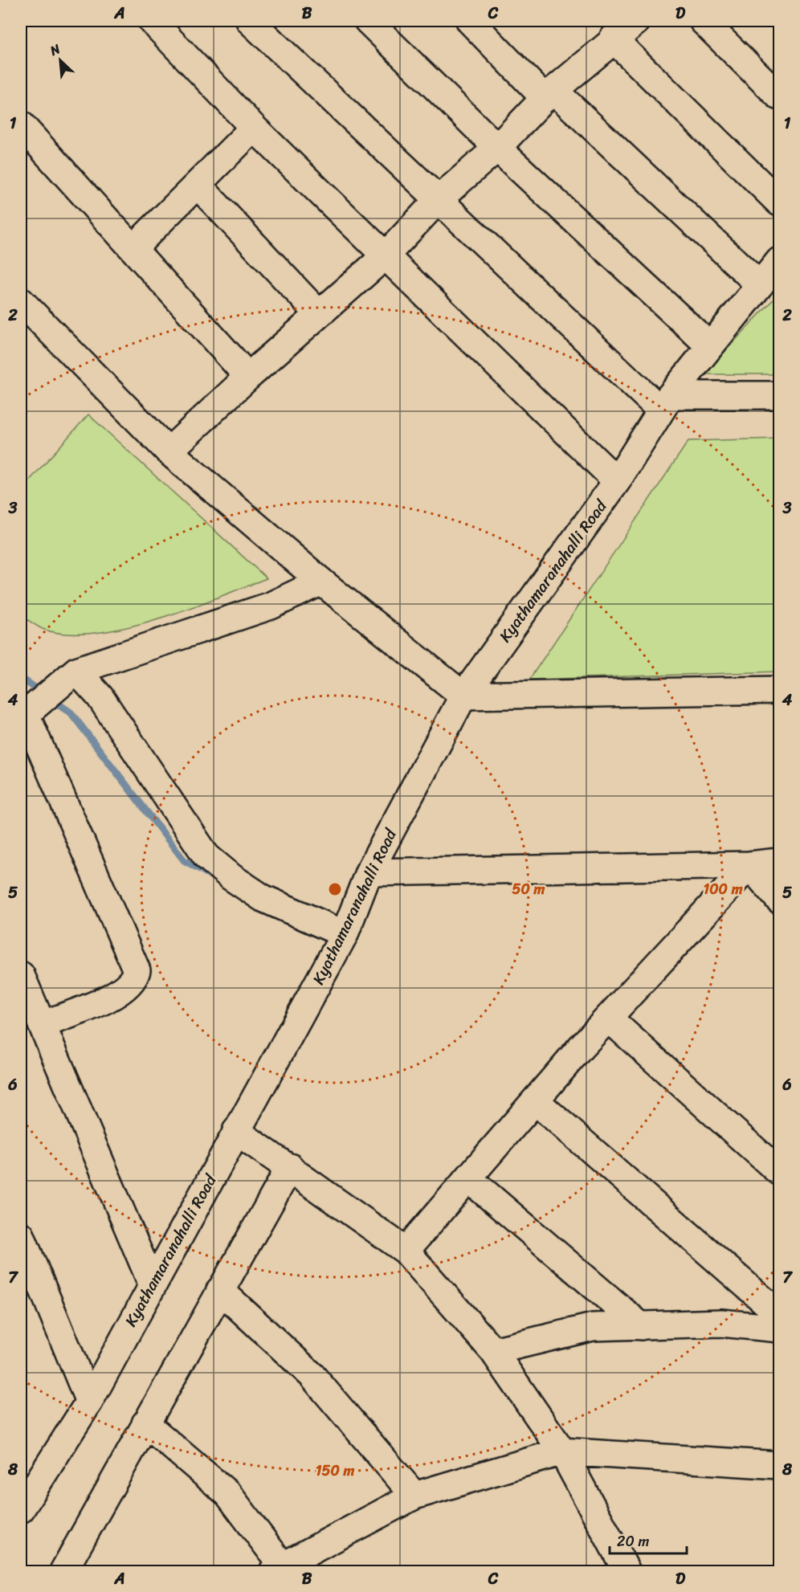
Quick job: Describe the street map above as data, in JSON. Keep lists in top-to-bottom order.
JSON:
{
  "streets": {
    "street": ["Kyathamaranahalli Road"]
  },
  "scale_bar": "20 m",
  "north": "top left",
  "grid": {
    "columns": [
      "A",
      "B",
      "C",
      "D"
    ],
    "rows": [
      "1",
      "2",
      "3",
      "4",
      "5",
      "6",
      "7",
      "8"
    ]
  },
  "rings": ["50 m", "100 m", "150 m"]
}
